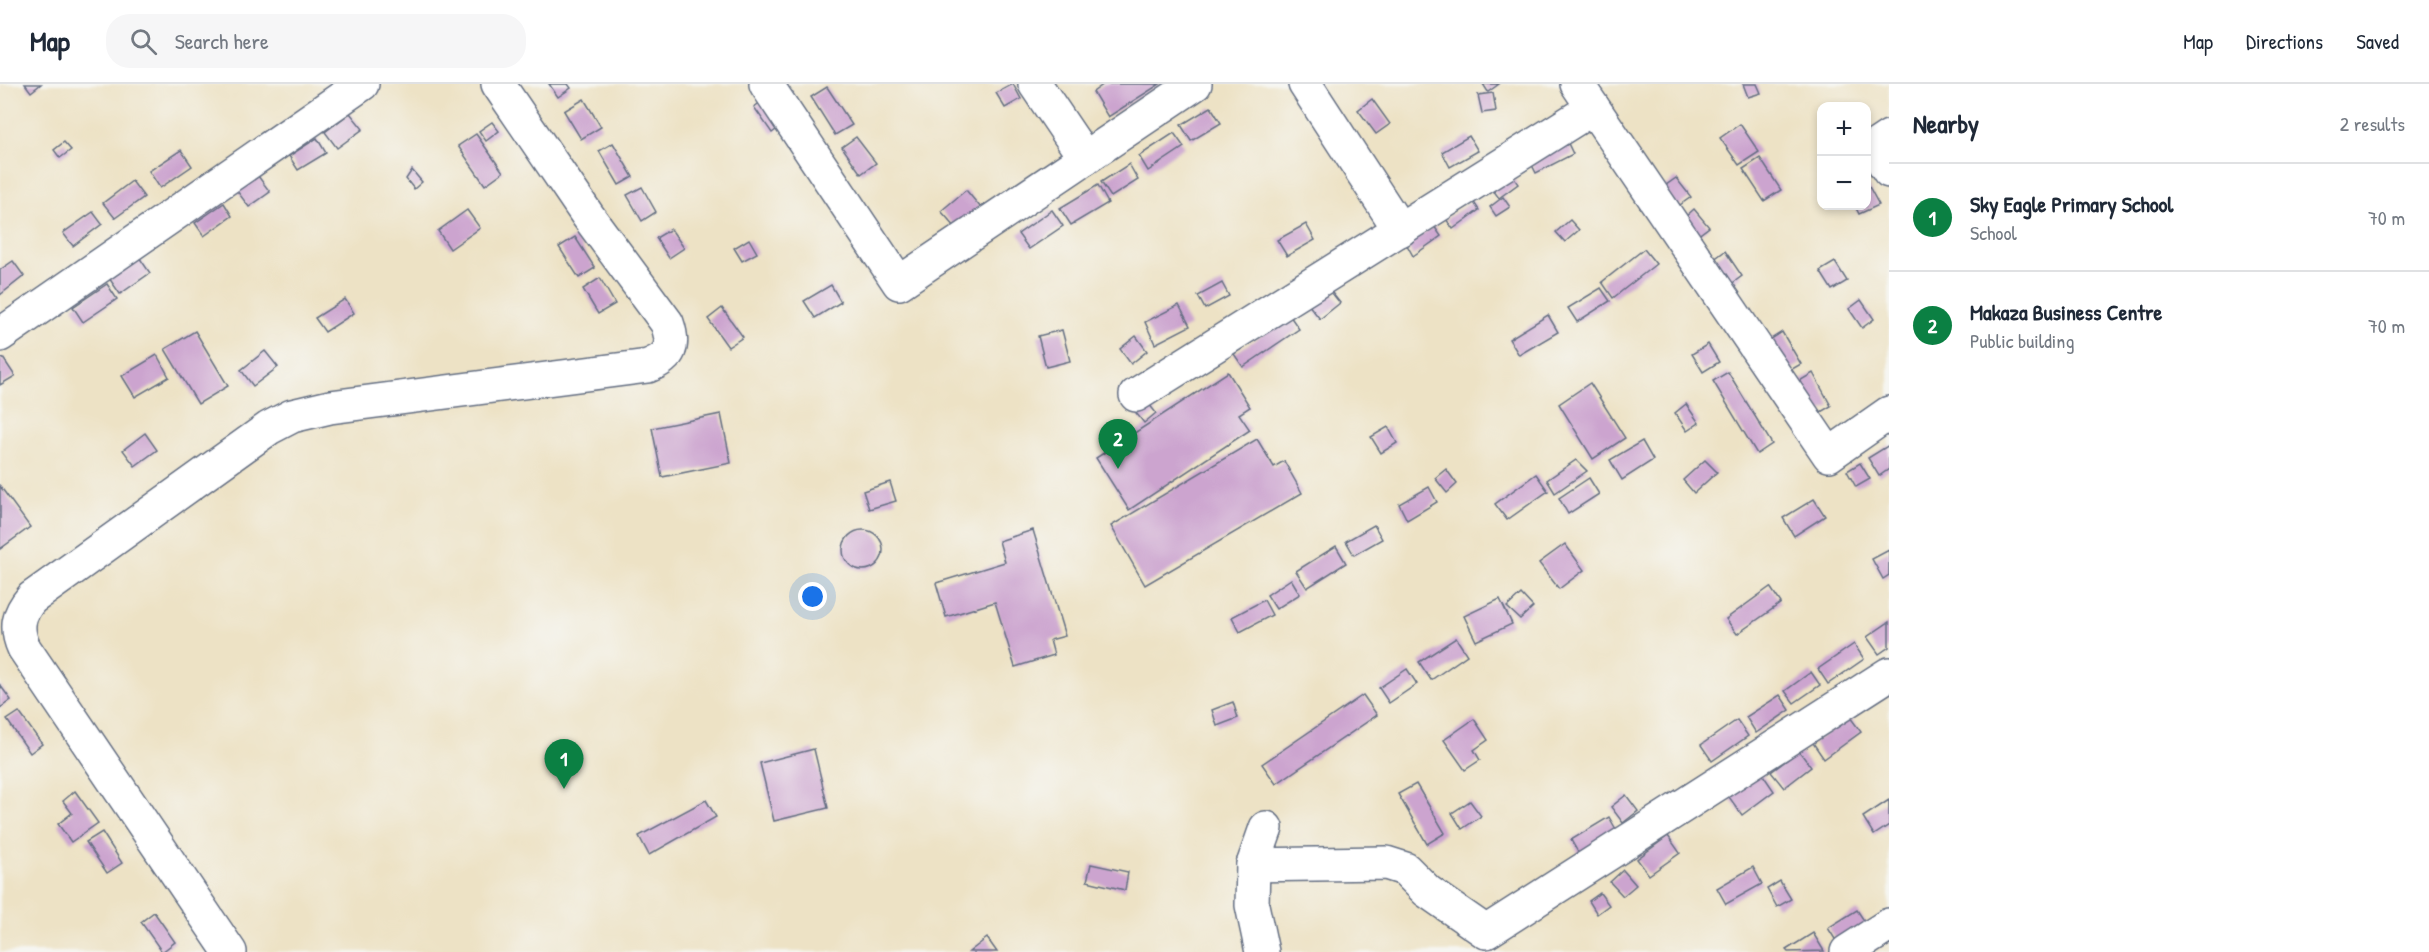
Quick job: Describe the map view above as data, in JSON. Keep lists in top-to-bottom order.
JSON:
{
  "page": {
    "header": "Map",
    "search": "Search here",
    "nav": ["Map", "Directions", "Saved"],
    "heading": ["Nearby", "2 results"],
    "map_buttons": ["+", "−"],
    "list": [
      {
        "mark": "1",
        "name": "Sky Eagle Primary School",
        "note": "School",
        "value": "70 m"
      },
      {
        "mark": "2",
        "name": "Makaza Business Centre",
        "note": "Public building",
        "value": "70 m"
      }
    ],
    "pins": ["2", "1"]
  }
}
